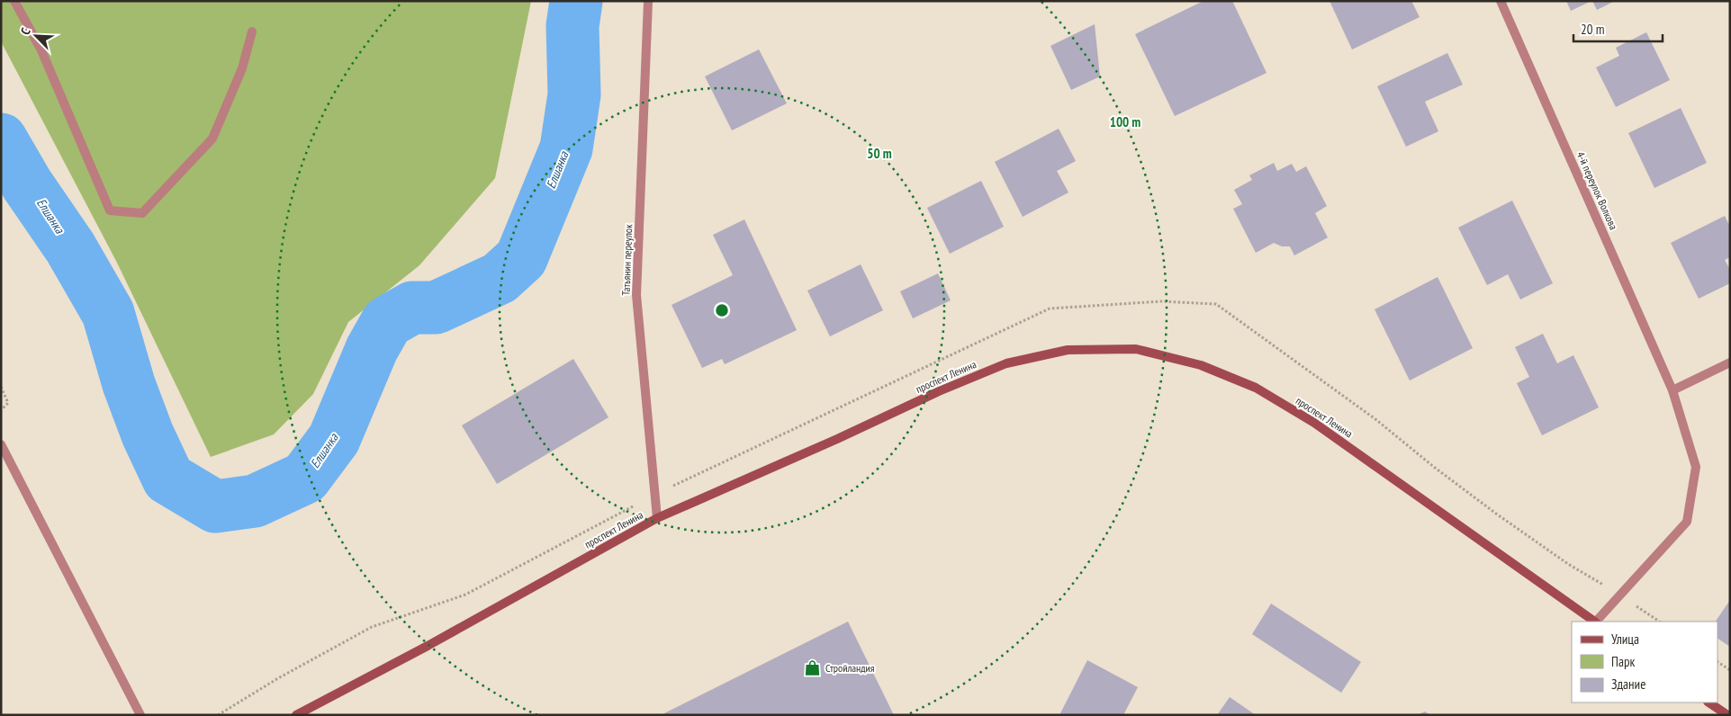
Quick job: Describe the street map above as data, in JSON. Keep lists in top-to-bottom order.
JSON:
{
  "streets": {
    "street": ["4-й переулок Волкова", "Татьянин переулок", "проспект Ленина"]
  },
  "crossings": [
    ["Татьянин переулок", "проспект Ленина"]
  ],
  "water": ["Елшанка"],
  "places": {
    "shop": ["Стройландия"]
  },
  "legend": ["Улица", "Парк", "Здание"],
  "scale_bar": "20 m",
  "north": "top left",
  "rings": ["100 m", "50 m"]
}
